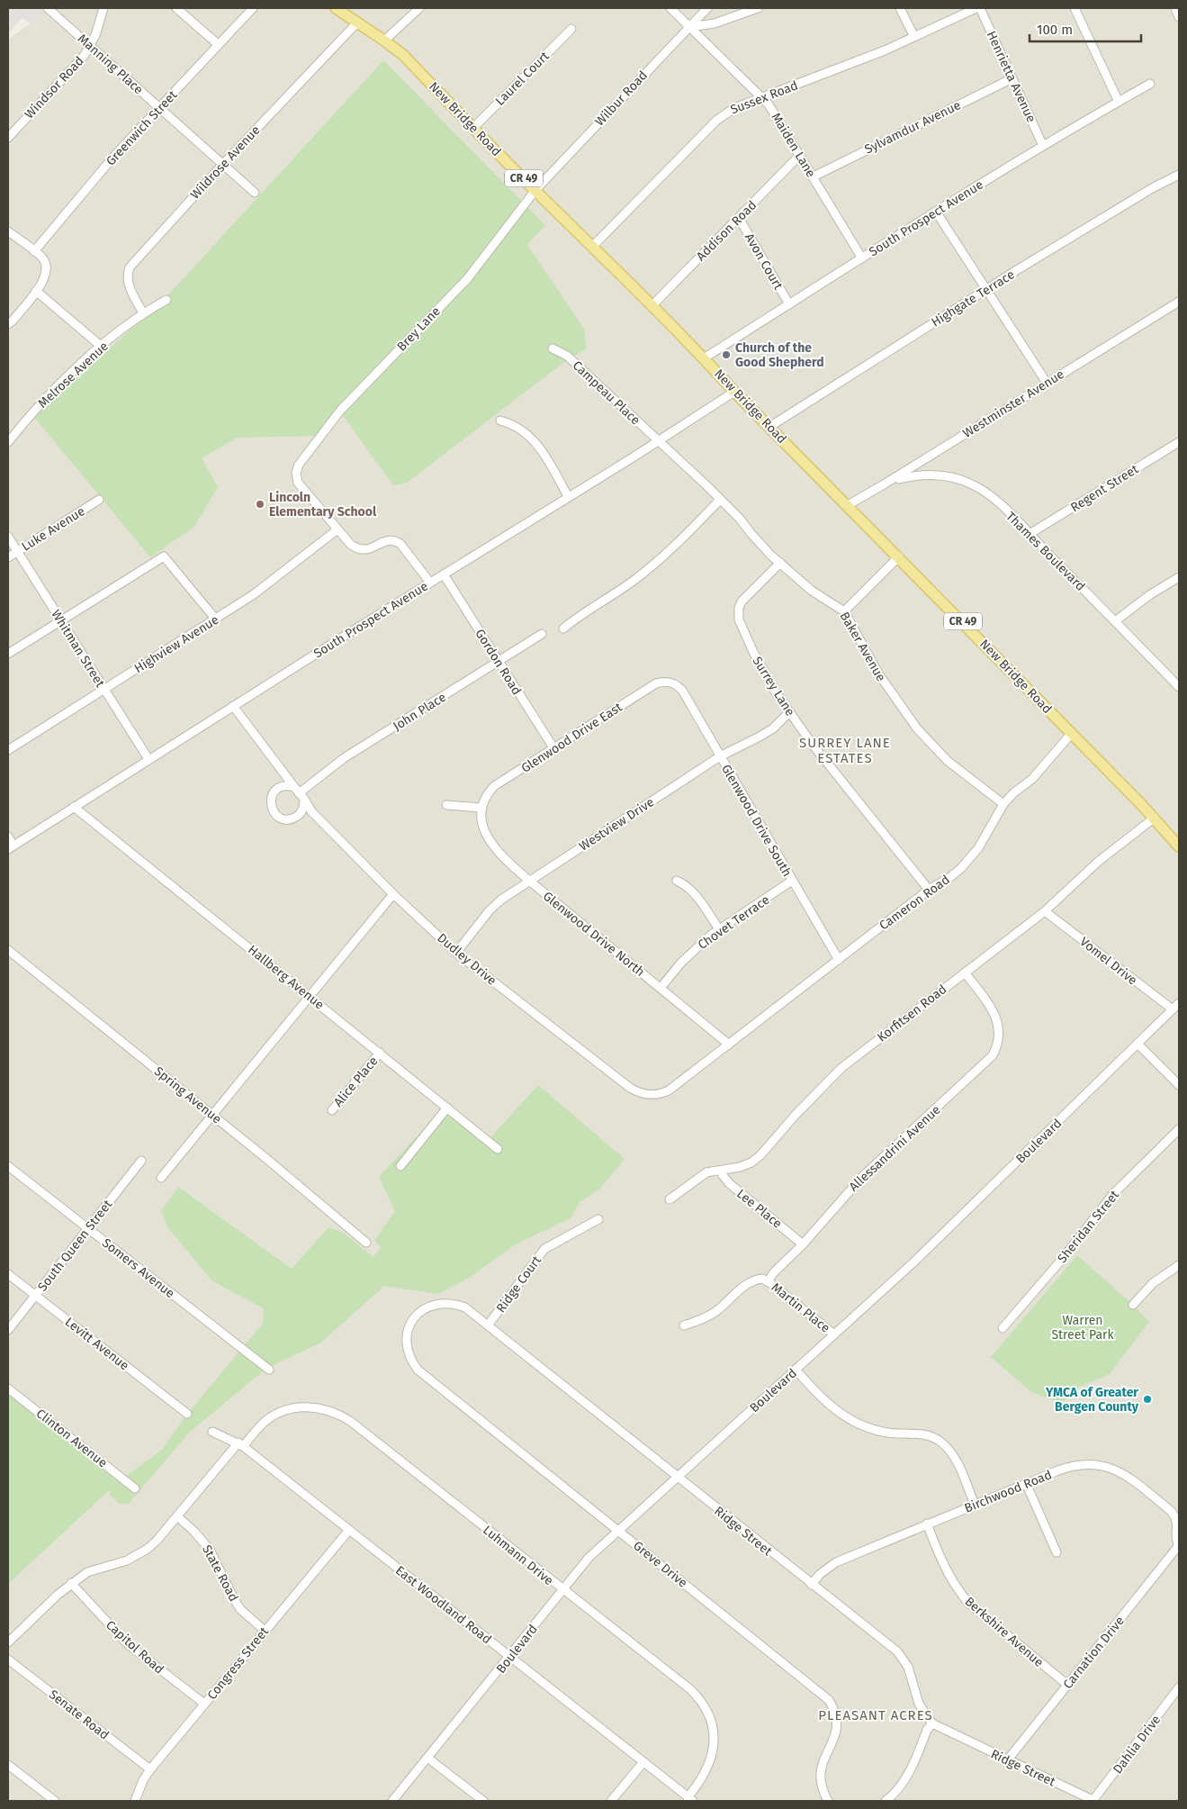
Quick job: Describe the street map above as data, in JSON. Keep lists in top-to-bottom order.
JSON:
{
  "streets": {
    "main road": ["New Bridge Road", "CR 49"],
    "street": [
      "Manning Place",
      "Henrietta Avenue",
      "Laurel Court",
      "Windsor Road",
      "Sussex Road",
      "Wilbur Road",
      "Sylvamdur Avenue",
      "Greenwich Street",
      "Maiden Lane",
      "Wildrose Avenue",
      "South Prospect Avenue",
      "Addison Road",
      "Avon Court",
      "Highgate Terrace",
      "Brey Lane",
      "Melrose Avenue",
      "Campeau Place",
      "Westminster Avenue",
      "Regent Street",
      "Luke Avenue",
      "Thames Boulevard",
      "Highview Avenue",
      "Baker Avenue",
      "Whitman Street",
      "Gordon Road",
      "Surrey Lane",
      "John Place",
      "Glenwood Drive East",
      "Glenwood Drive South",
      "Westview Drive",
      "Cameron Road",
      "Chovet Terrace",
      "Glenwood Drive North",
      "Dudley Drive",
      "Vomel Drive",
      "Hallberg Avenue",
      "Korfitsen Road",
      "Alice Place",
      "Spring Avenue",
      "Boulevard",
      "Allessandrini Avenue",
      "Lee Place",
      "Sheridan Street",
      "South Queen Street",
      "Somers Avenue",
      "Ridge Court",
      "Martin Place",
      "Levitt Avenue",
      "Clinton Avenue",
      "Birchwood Road",
      "Ridge Street",
      "Luhmann Drive",
      "Greve Drive",
      "State Road",
      "East Woodland Road",
      "Berkshire Avenue",
      "Capitol Road",
      "Carnation Drive",
      "Congress Street",
      "Senate Road",
      "Dahlia Drive"
    ]
  },
  "crossings": [
    ["Manning Place", "Windsor Road"],
    ["Manning Place", "Greenwich Street"],
    ["Manning Place", "Wildrose Avenue"],
    ["Henrietta Avenue", "Sylvamdur Avenue"],
    ["Henrietta Avenue", "South Prospect Avenue"],
    ["Laurel Court", "New Bridge Road"],
    ["Sussex Road", "New Bridge Road"],
    ["Sussex Road", "Maiden Lane"],
    ["Wilbur Road", "New Bridge Road"],
    ["Wilbur Road", "Maiden Lane"],
    ["Wilbur Road", "Brey Lane"],
    ["New Bridge Road", "Wildrose Avenue"],
    ["New Bridge Road", "South Prospect Avenue"],
    ["New Bridge Road", "Addison Road"],
    ["New Bridge Road", "Highgate Terrace"],
    ["New Bridge Road", "Brey Lane"],
    ["New Bridge Road", "Westminster Avenue"],
    ["New Bridge Road", "Cameron Road"],
    ["New Bridge Road", "Korfitsen Road"],
    ["Sylvamdur Avenue", "Maiden Lane"],
    ["Maiden Lane", "South Prospect Avenue"],
    ["Maiden Lane", "Addison Road"],
    ["Wildrose Avenue", "Melrose Avenue"],
    ["South Prospect Avenue", "Avon Court"],
    ["South Prospect Avenue", "Campeau Place"],
    ["South Prospect Avenue", "Baker Avenue"],
    ["South Prospect Avenue", "Whitman Street"],
    ["South Prospect Avenue", "Gordon Road"],
    ["South Prospect Avenue", "Dudley Drive"],
    ["South Prospect Avenue", "Hallberg Avenue"],
    ["Addison Road", "Avon Court"],
    ["Brey Lane", "Highview Avenue"],
    ["Campeau Place", "Baker Avenue"],
    ["Westminster Avenue", "Thames Boulevard"],
    ["Regent Street", "Thames Boulevard"],
    ["Luke Avenue", "Whitman Street"],
    ["Highview Avenue", "Whitman Street"],
    ["Baker Avenue", "Surrey Lane"],
    ["Baker Avenue", "Cameron Road"],
    ["Gordon Road", "John Place"],
    ["Gordon Road", "Glenwood Drive East"],
    ["Surrey Lane", "Westview Drive"],
    ["Surrey Lane", "Cameron Road"],
    ["John Place", "Dudley Drive"],
    ["Glenwood Drive East", "Glenwood Drive South"],
    ["Glenwood Drive East", "Glenwood Drive North"],
    ["Glenwood Drive South", "Westview Drive"],
    ["Glenwood Drive South", "Cameron Road"],
    ["Glenwood Drive South", "Chovet Terrace"],
    ["Westview Drive", "Glenwood Drive North"],
    ["Westview Drive", "Dudley Drive"],
    ["Cameron Road", "Glenwood Drive North"],
    ["Cameron Road", "Dudley Drive"],
    ["Chovet Terrace", "Glenwood Drive North"],
    ["Vomel Drive", "Korfitsen Road"],
    ["Vomel Drive", "Boulevard"],
    ["Hallberg Avenue", "Alice Place"],
    ["Korfitsen Road", "Allessandrini Avenue"],
    ["Korfitsen Road", "Lee Place"],
    ["Boulevard", "Martin Place"],
    ["Boulevard", "Ridge Street"],
    ["Boulevard", "Luhmann Drive"],
    ["Boulevard", "Greve Drive"],
    ["Boulevard", "East Woodland Road"],
    ["Allessandrini Avenue", "Lee Place"],
    ["Allessandrini Avenue", "Martin Place"],
    ["South Queen Street", "Somers Avenue"],
    ["South Queen Street", "Levitt Avenue"],
    ["Ridge Court", "Ridge Street"],
    ["Birchwood Road", "Ridge Street"],
    ["Birchwood Road", "Berkshire Avenue"],
    ["Birchwood Road", "Carnation Drive"],
    ["Ridge Street", "Greve Drive"],
    ["Ridge Street", "Carnation Drive"],
    ["Ridge Street", "Dahlia Drive"],
    ["Luhmann Drive", "State Road"],
    ["Luhmann Drive", "East Woodland Road"],
    ["Luhmann Drive", "Capitol Road"],
    ["State Road", "Congress Street"],
    ["East Woodland Road", "Congress Street"],
    ["Berkshire Avenue", "Carnation Drive"],
    ["Capitol Road", "Congress Street"],
    ["Congress Street", "Senate Road"]
  ],
  "districts": ["SURREY LANE ESTATES", "PLEASANT ACRES"],
  "parks": ["Warren Street Park"],
  "places": ["Church of the Good Shepherd", "Lincoln Elementary School", "YMCA of Greater Bergen County"],
  "scale_bar": "100 m"
}
